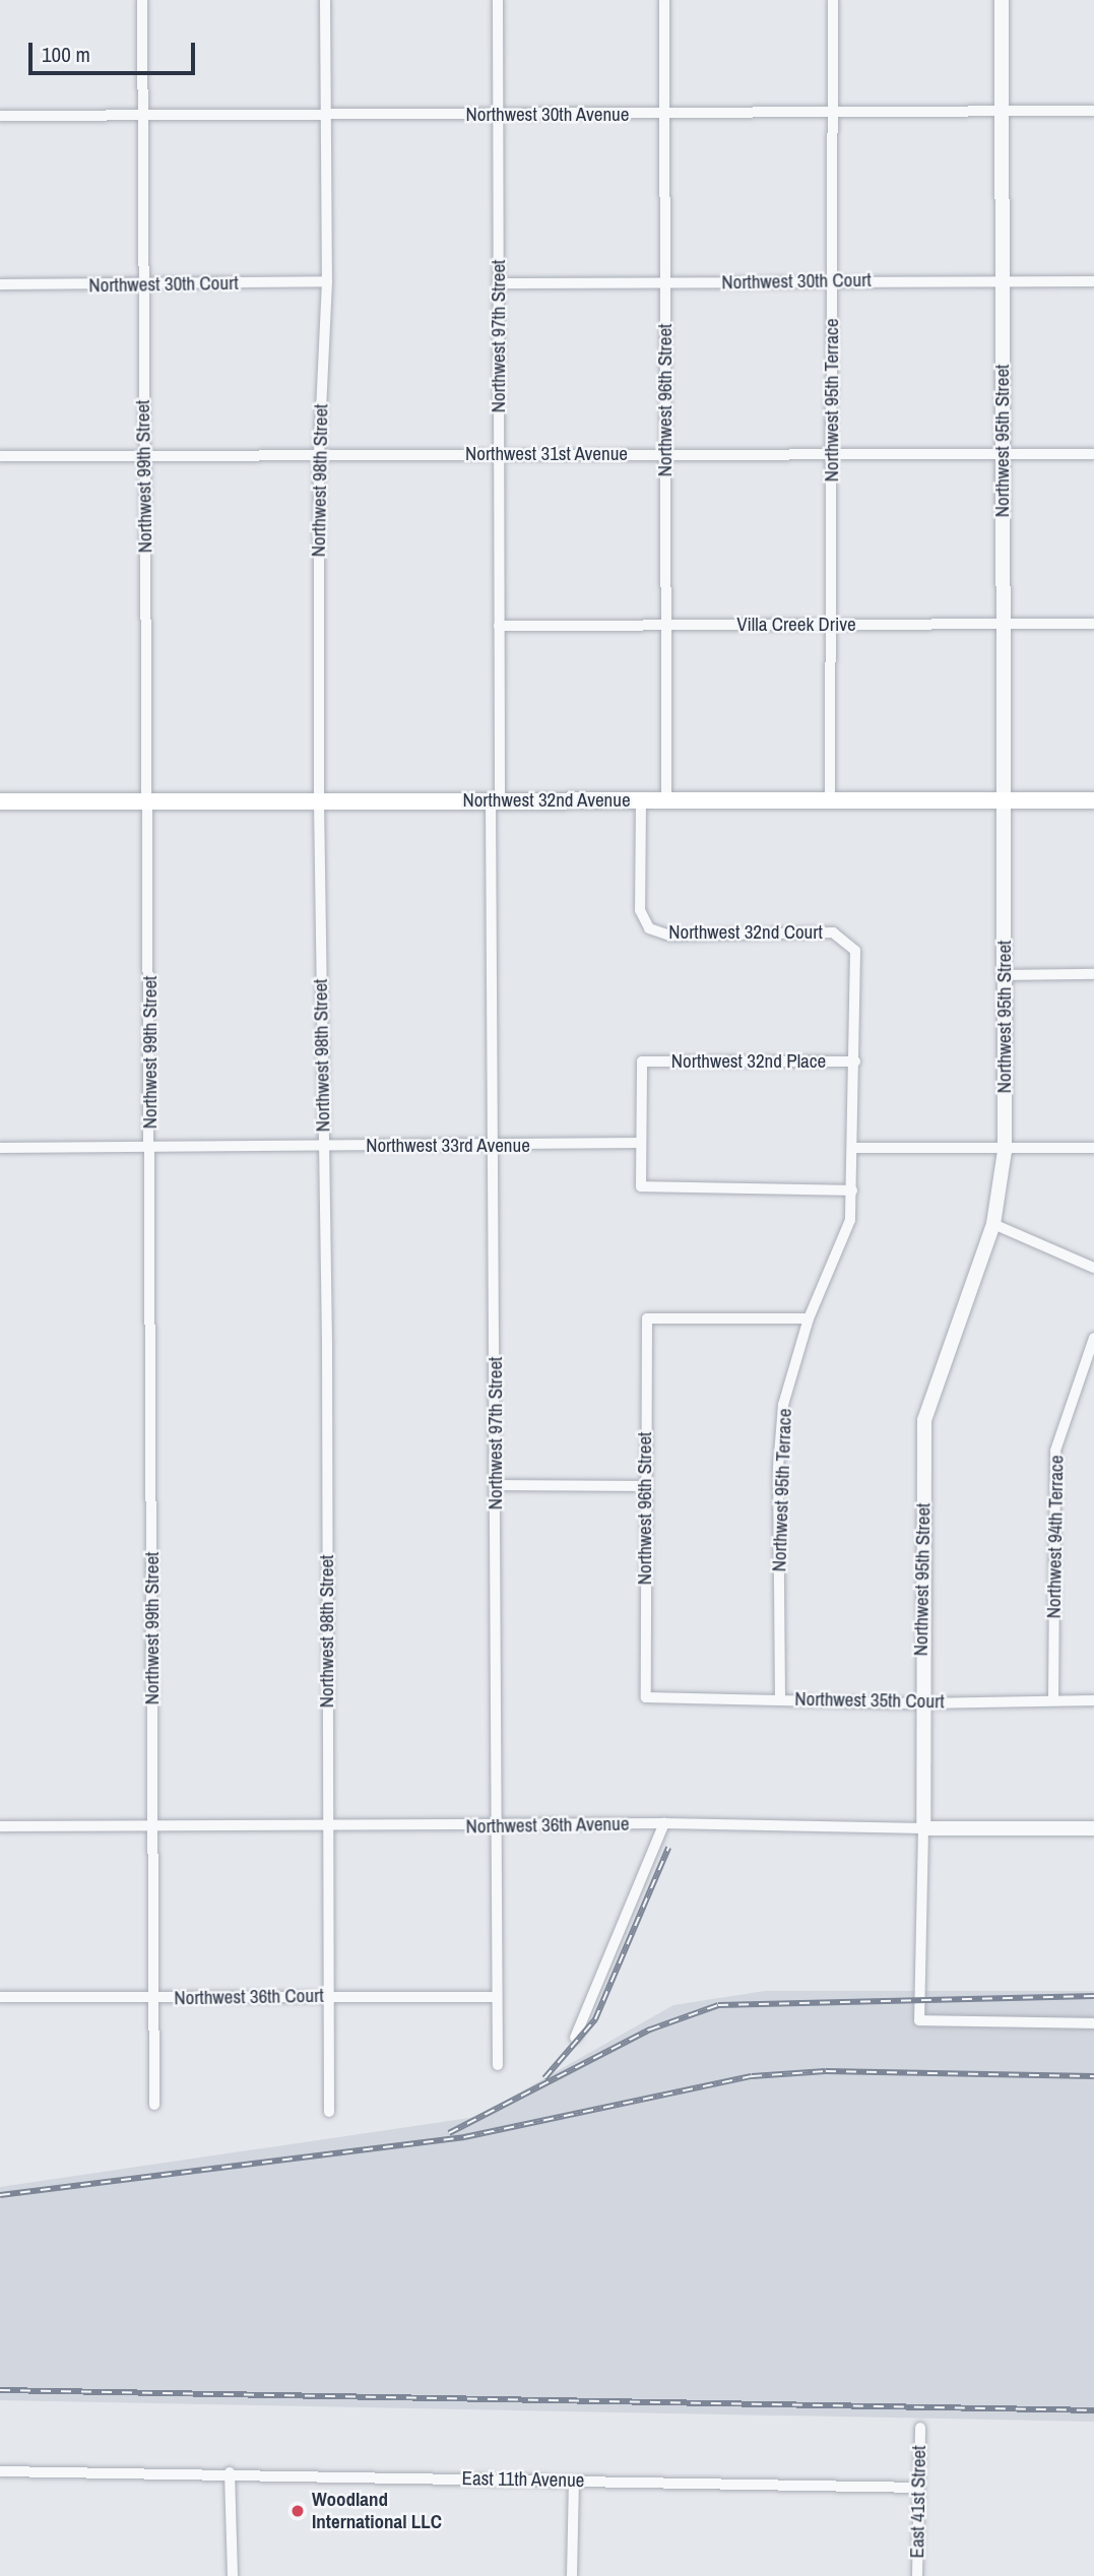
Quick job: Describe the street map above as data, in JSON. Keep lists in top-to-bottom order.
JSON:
{
  "streets": {
    "main road": ["Northwest 32nd Avenue"],
    "street": [
      "Northwest 30th Avenue",
      "Northwest 30th Court",
      "Northwest 97th Street",
      "Northwest 96th Street",
      "Northwest 95th Terrace",
      "Northwest 95th Street",
      "Northwest 31st Avenue",
      "Northwest 99th Street",
      "Northwest 98th Street",
      "Villa Creek Drive",
      "Northwest 32nd Court",
      "Northwest 32nd Place",
      "Northwest 33rd Avenue",
      "Northwest 94th Terrace",
      "Northwest 35th Court",
      "Northwest 36th Avenue",
      "Northwest 36th Court",
      "East 11th Avenue",
      "East 41st Street"
    ]
  },
  "crossings": [
    ["Northwest 30th Avenue", "Northwest 97th Street"],
    ["Northwest 30th Avenue", "Northwest 96th Street"],
    ["Northwest 30th Avenue", "Northwest 95th Terrace"],
    ["Northwest 30th Avenue", "Northwest 95th Street"],
    ["Northwest 30th Avenue", "Northwest 99th Street"],
    ["Northwest 30th Avenue", "Northwest 98th Street"],
    ["Northwest 30th Court", "Northwest 97th Street"],
    ["Northwest 30th Court", "Northwest 96th Street"],
    ["Northwest 30th Court", "Northwest 95th Terrace"],
    ["Northwest 30th Court", "Northwest 95th Street"],
    ["Northwest 30th Court", "Northwest 99th Street"],
    ["Northwest 30th Court", "Northwest 98th Street"],
    ["Northwest 97th Street", "Northwest 31st Avenue"],
    ["Northwest 97th Street", "Villa Creek Drive"],
    ["Northwest 97th Street", "Northwest 32nd Avenue"],
    ["Northwest 97th Street", "Northwest 33rd Avenue"],
    ["Northwest 97th Street", "Northwest 36th Avenue"],
    ["Northwest 97th Street", "Northwest 36th Court"],
    ["Northwest 96th Street", "Northwest 95th Terrace"],
    ["Northwest 96th Street", "Northwest 31st Avenue"],
    ["Northwest 96th Street", "Villa Creek Drive"],
    ["Northwest 96th Street", "Northwest 32nd Avenue"],
    ["Northwest 96th Street", "Northwest 35th Court"],
    ["Northwest 95th Terrace", "Northwest 31st Avenue"],
    ["Northwest 95th Terrace", "Villa Creek Drive"],
    ["Northwest 95th Terrace", "Northwest 32nd Avenue"],
    ["Northwest 95th Terrace", "Northwest 32nd Court"],
    ["Northwest 95th Terrace", "Northwest 32nd Place"],
    ["Northwest 95th Terrace", "Northwest 35th Court"],
    ["Northwest 95th Street", "Northwest 31st Avenue"],
    ["Northwest 95th Street", "Villa Creek Drive"],
    ["Northwest 95th Street", "Northwest 32nd Avenue"],
    ["Northwest 95th Street", "Northwest 35th Court"],
    ["Northwest 95th Street", "Northwest 36th Avenue"],
    ["Northwest 31st Avenue", "Northwest 99th Street"],
    ["Northwest 31st Avenue", "Northwest 98th Street"],
    ["Northwest 99th Street", "Northwest 32nd Avenue"],
    ["Northwest 99th Street", "Northwest 33rd Avenue"],
    ["Northwest 99th Street", "Northwest 36th Avenue"],
    ["Northwest 99th Street", "Northwest 36th Court"],
    ["Northwest 98th Street", "Northwest 32nd Avenue"],
    ["Northwest 98th Street", "Northwest 33rd Avenue"],
    ["Northwest 98th Street", "Northwest 36th Avenue"],
    ["Northwest 98th Street", "Northwest 36th Court"],
    ["Northwest 32nd Avenue", "Northwest 32nd Court"],
    ["Northwest 32nd Place", "Northwest 33rd Avenue"],
    ["Northwest 94th Terrace", "Northwest 35th Court"],
    ["East 11th Avenue", "East 41st Street"]
  ],
  "places": ["Woodland International LLC"],
  "scale_bar": "100 m"
}
